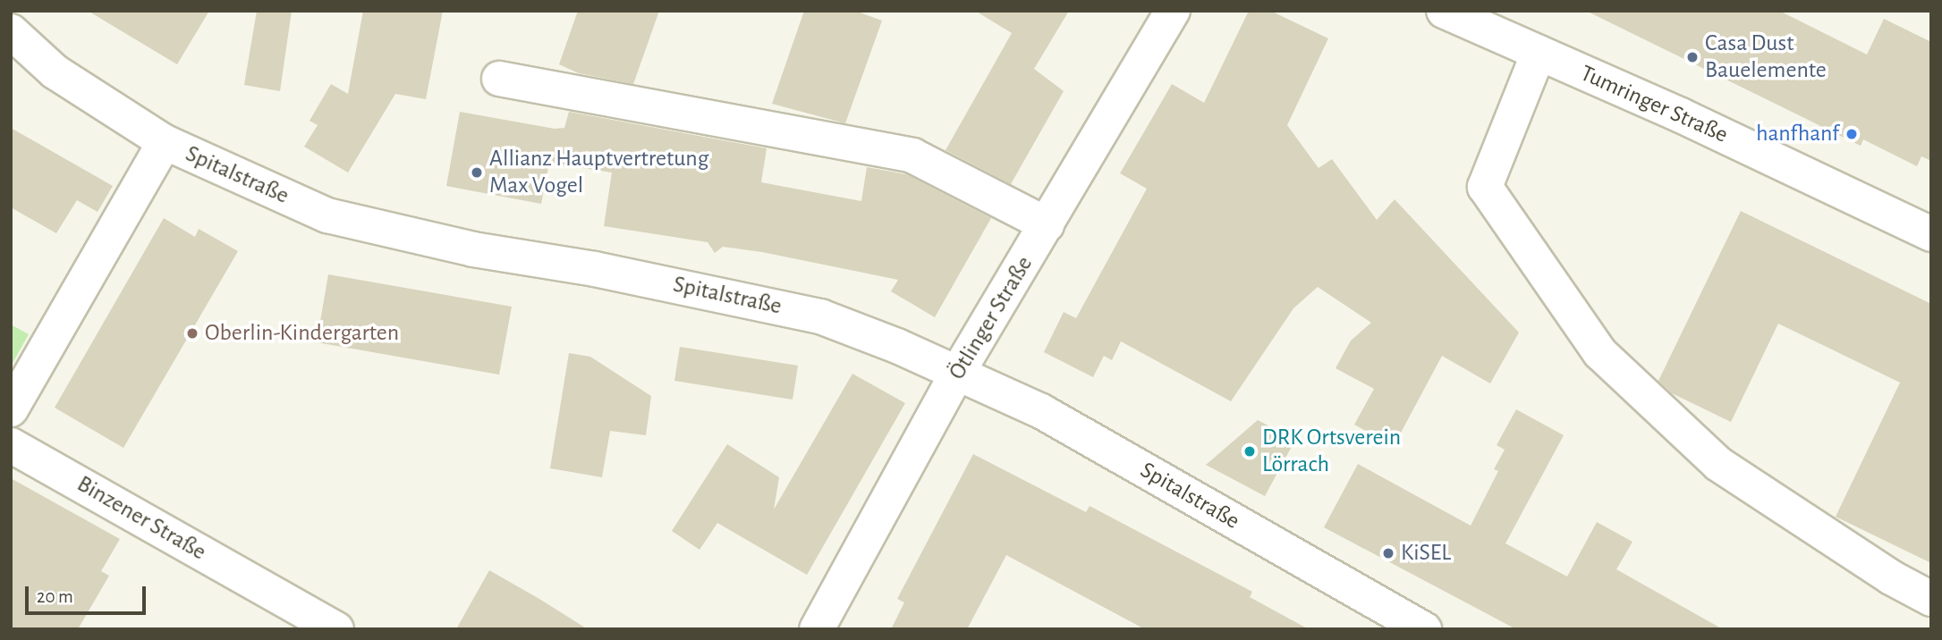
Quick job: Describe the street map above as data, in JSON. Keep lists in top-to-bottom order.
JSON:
{
  "streets": {
    "street": [
      "Tumringer Straße",
      "Spitalstraße",
      "Ötlinger Straße",
      "Binzener Straße"
    ]
  },
  "crossings": [
    ["Spitalstraße", "Ötlinger Straße"]
  ],
  "places": [
    "Casa Dust Bauelemente",
    "hanfhanf",
    "Allianz Hauptvertretung Max Vogel",
    "Oberlin-Kindergarten",
    "DRK Ortsverein Lörrach",
    "KiSEL"
  ],
  "scale_bar": "20 m"
}
